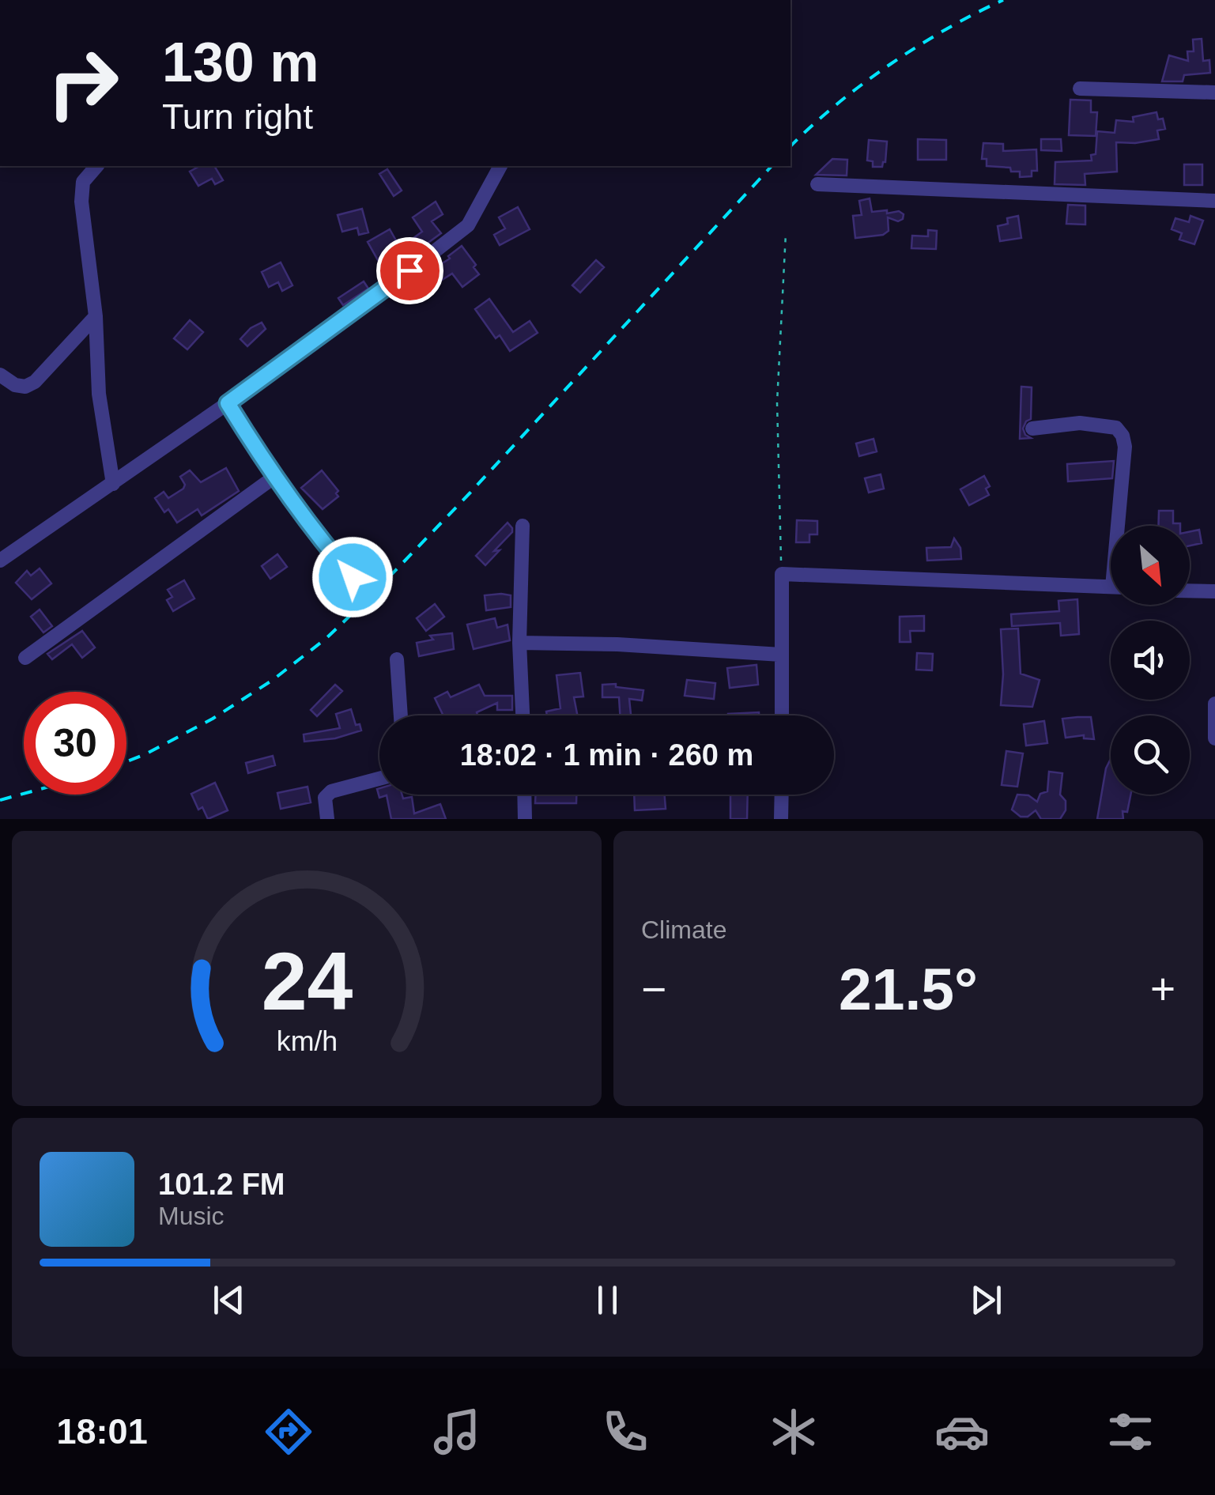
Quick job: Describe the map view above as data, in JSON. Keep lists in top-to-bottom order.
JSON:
{
  "north": "bottom right",
  "page": {
    "turn": ["130 m", "Turn right"],
    "limit": "30",
    "trip": "18:02 · 1 min · 260 m",
    "tile": "Climate",
    "heat": ["−", "21.5°", "+"],
    "song": ["101.2 FM", "Music"],
    "tabs": "18:01",
    "gauge": ["24", "km/h"]
  }
}
